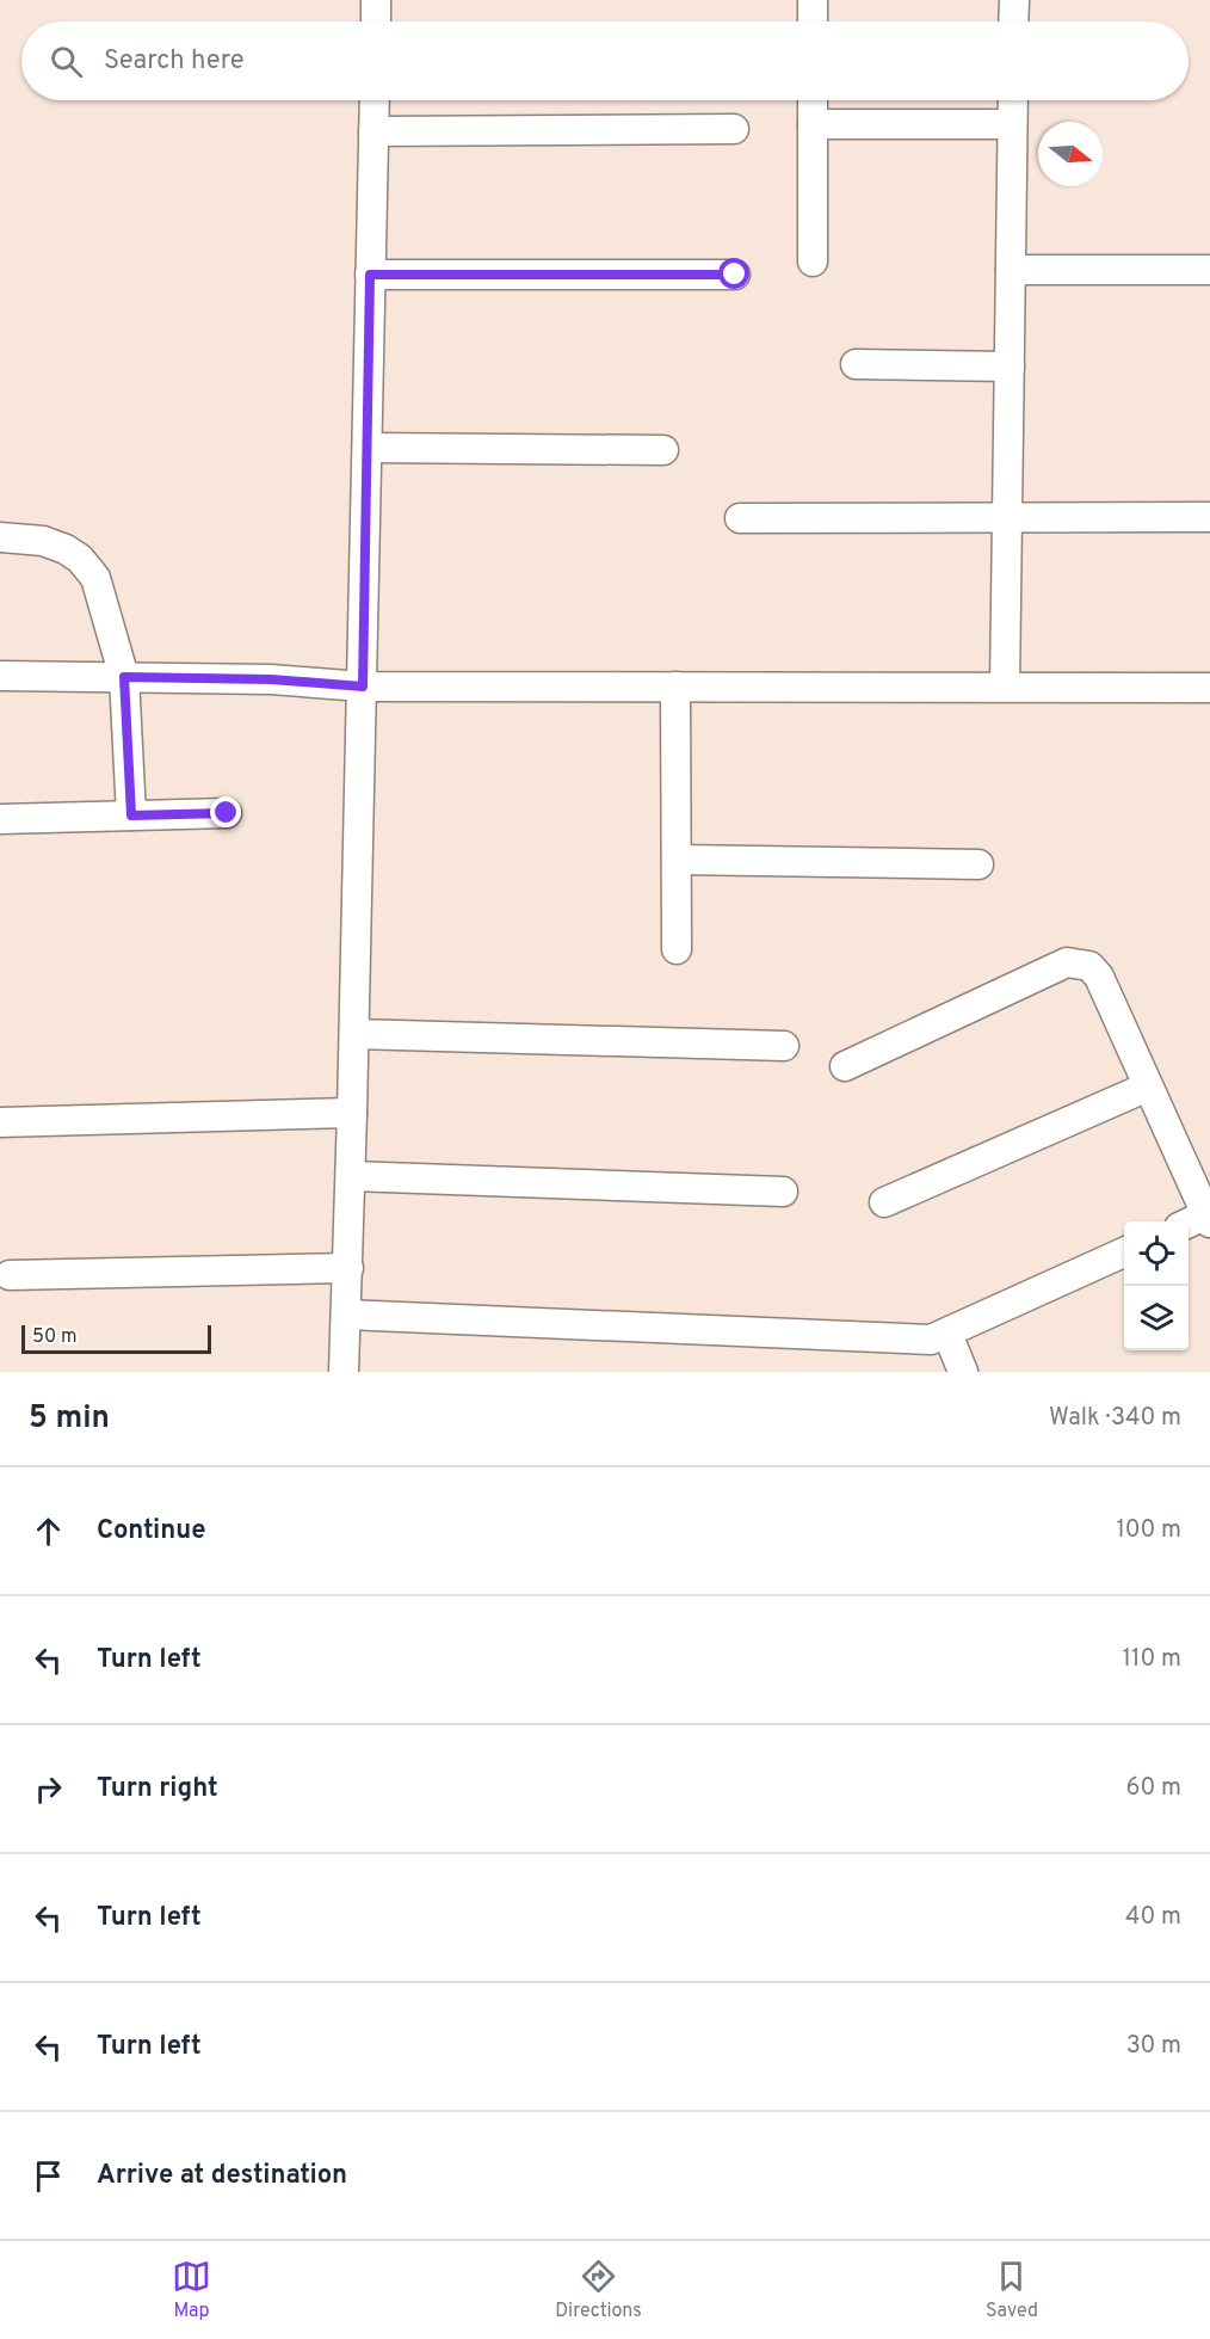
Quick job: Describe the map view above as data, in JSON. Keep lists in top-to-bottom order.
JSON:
{
  "scale_bar": "50 m",
  "north": "right",
  "page": {
    "search": "Search here",
    "scale": "50 m",
    "heading": ["5 min", "Walk · 340 m"],
    "list": [
      ["Continue", "100 m"],
      ["Turn left", "110 m"],
      ["Turn right", "60 m"],
      ["Turn left", "40 m"],
      ["Turn left", "30 m"],
      "Arrive at destination"
    ],
    "nav": ["Map", "Directions", "Saved"]
  }
}
